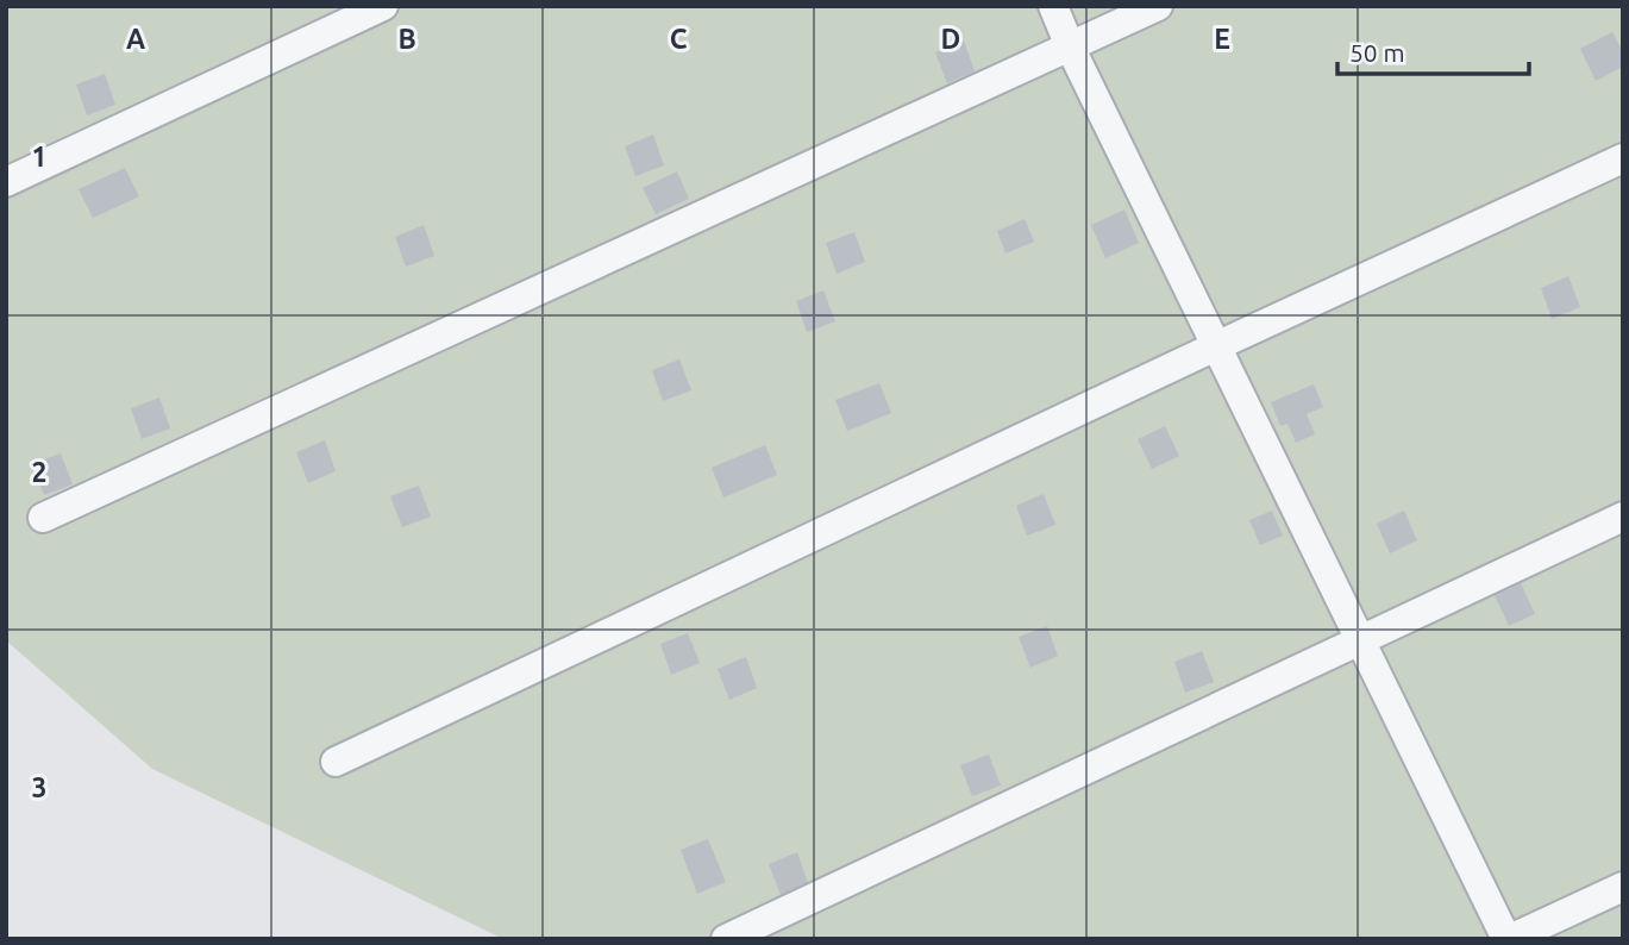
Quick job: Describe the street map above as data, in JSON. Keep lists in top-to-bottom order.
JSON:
{
  "scale_bar": "50 m",
  "grid": {
    "columns": [
      "A",
      "B",
      "C",
      "D",
      "E"
    ],
    "rows": ["1", "2", "3"]
  }
}
